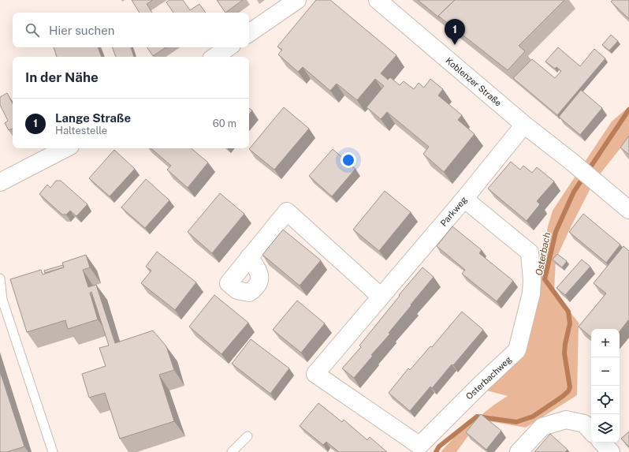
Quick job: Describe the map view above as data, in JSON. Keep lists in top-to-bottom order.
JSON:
{
  "streets": {
    "street": ["Koblenzer Straße", "Parkweg", "Osterbachweg"]
  },
  "crossings": [
    ["Koblenzer Straße", "Parkweg"],
    ["Parkweg", "Osterbachweg"]
  ],
  "water": ["Osterbach"],
  "page": {
    "search": "Hier suchen",
    "pins": "1",
    "heading": "In der Nähe",
    "list": [
      {
        "mark": "1",
        "name": "Lange Straße",
        "note": "Haltestelle",
        "value": "60 m"
      }
    ],
    "map_buttons": ["+", "−"]
  }
}
